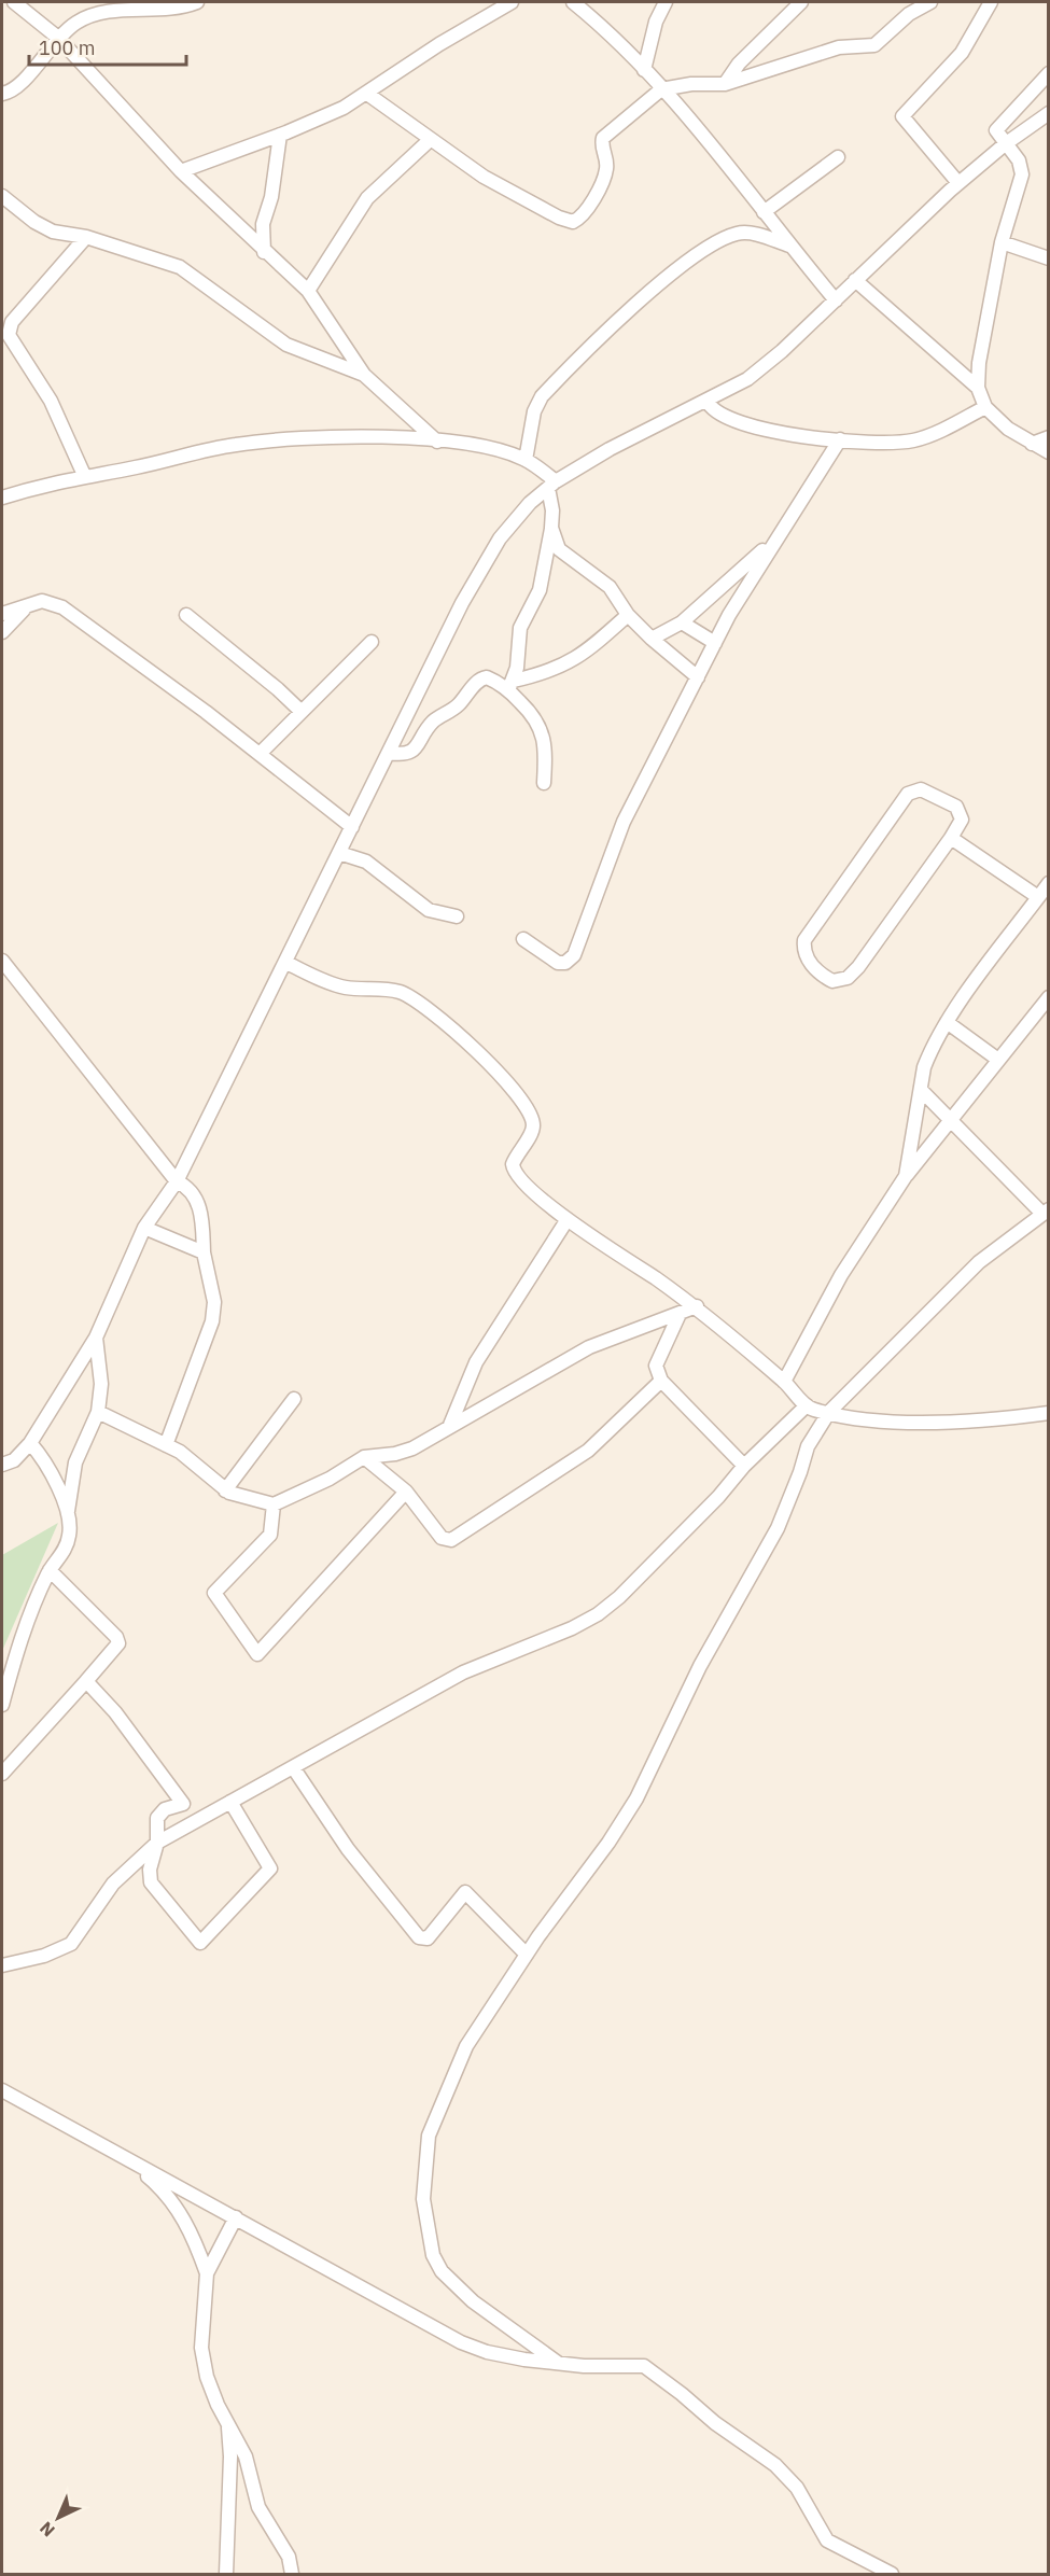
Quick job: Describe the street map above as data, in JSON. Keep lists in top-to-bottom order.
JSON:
{
  "scale_bar": "100 m",
  "north": "bottom left"
}
